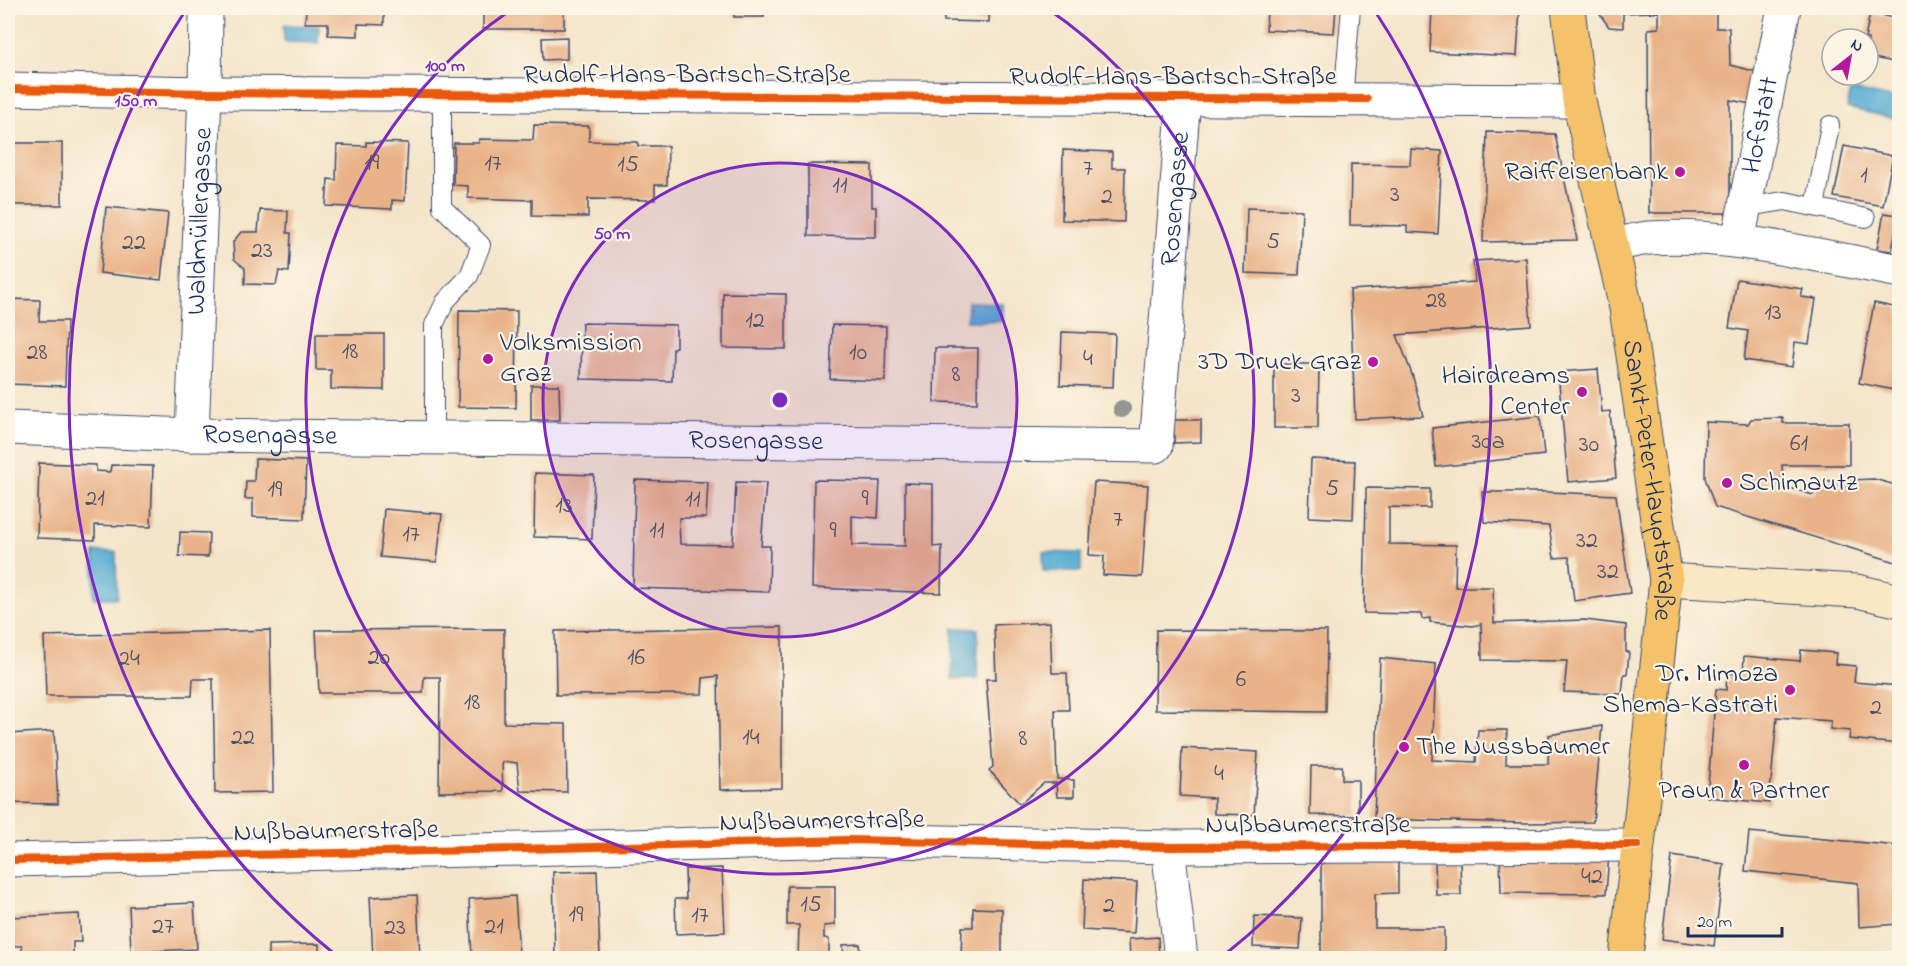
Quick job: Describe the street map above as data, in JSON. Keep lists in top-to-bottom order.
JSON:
{
  "streets": {
    "main road": ["Sankt-Peter-Hauptstraße"],
    "street": [
      "Rudolf-Hans-Bartsch-Straße",
      "Hofstatt",
      "Rosengasse",
      "Waldmüllergasse",
      "Nußbaumerstraße"
    ]
  },
  "crossings": [
    ["Rudolf-Hans-Bartsch-Straße", "Rosengasse"],
    ["Rudolf-Hans-Bartsch-Straße", "Waldmüllergasse"],
    ["Rudolf-Hans-Bartsch-Straße", "Sankt-Peter-Hauptstraße"],
    ["Rosengasse", "Waldmüllergasse"],
    ["Sankt-Peter-Hauptstraße", "Nußbaumerstraße"]
  ],
  "places": [
    "Raiffeisenbank",
    "Volksmission Graz",
    "3D Druck Graz",
    "Hairdreams Center",
    "Schimautz",
    "Dr. Mimoza Shema-Kastrati",
    "The Nussbaumer",
    "Praun & Partner"
  ],
  "house_numbers": [
    "19",
    "17",
    "15",
    "7",
    "1",
    "11",
    "3",
    "2",
    "5",
    "22",
    "23",
    "28",
    "13",
    "12",
    "18",
    "28",
    "10",
    "4",
    "8",
    "3",
    "30a",
    "61",
    "30",
    "5",
    "19",
    "21",
    "9",
    "11",
    "13",
    "7",
    "11",
    "9",
    "17",
    "32",
    "32",
    "20",
    "16",
    "24",
    "6",
    "18",
    "2",
    "22",
    "14",
    "8",
    "4",
    "42",
    "15",
    "2",
    "19",
    "17",
    "27",
    "21",
    "23"
  ],
  "scale_bar": "20 m",
  "north": "top right",
  "rings": ["100 m", "150 m", "50 m"]
}
